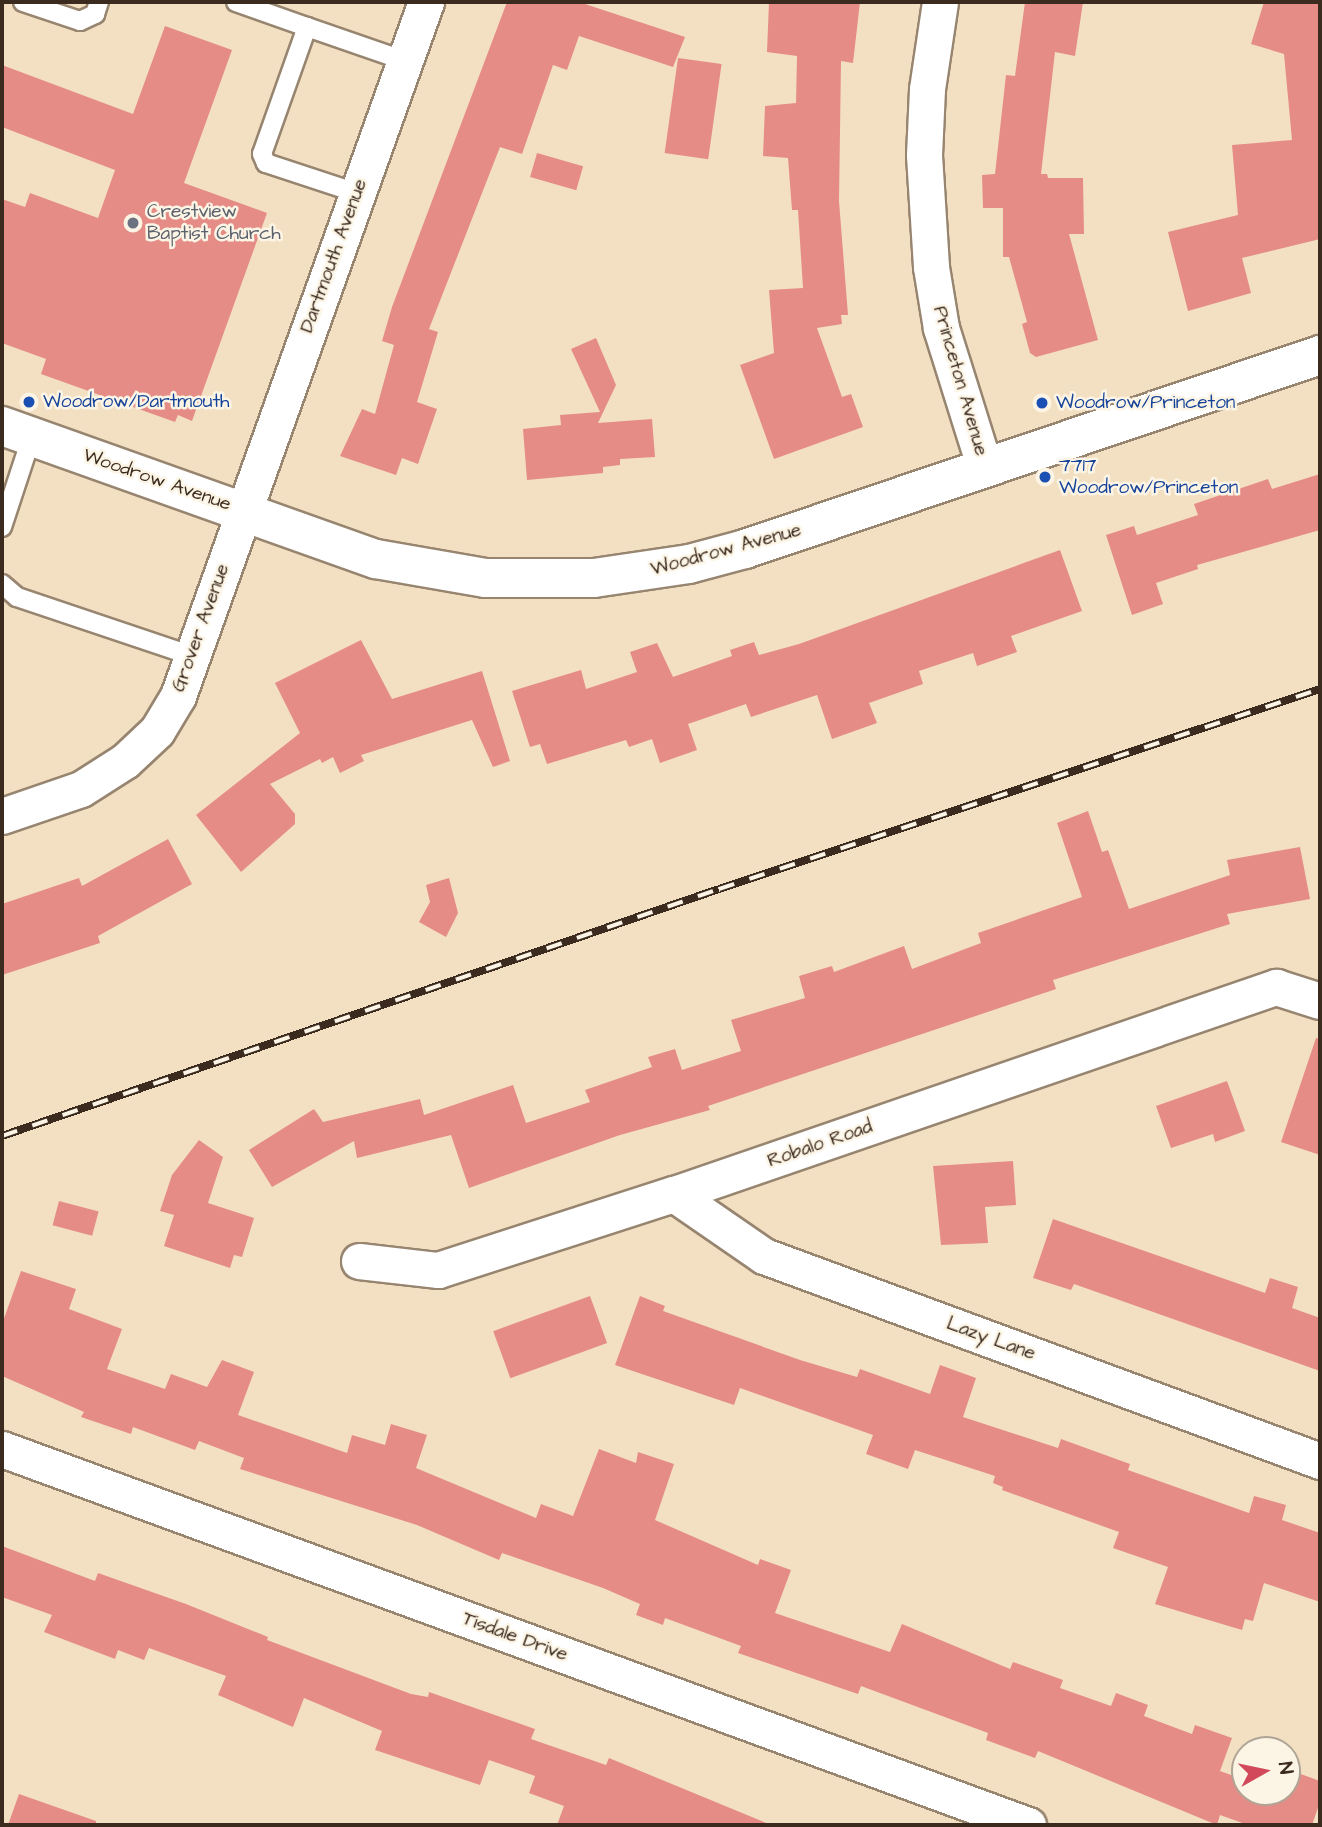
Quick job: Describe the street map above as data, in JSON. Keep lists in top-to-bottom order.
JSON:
{
  "streets": {
    "street": [
      "Dartmouth Avenue",
      "Princeton Avenue",
      "Woodrow Avenue",
      "Grover Avenue",
      "Robalo Road",
      "Lazy Lane",
      "Tisdale Drive"
    ]
  },
  "crossings": [
    ["Dartmouth Avenue", "Woodrow Avenue"],
    ["Dartmouth Avenue", "Grover Avenue"],
    ["Princeton Avenue", "Woodrow Avenue"],
    ["Woodrow Avenue", "Grover Avenue"],
    ["Robalo Road", "Lazy Lane"]
  ],
  "places": [
    "Crestview Baptist Church",
    "Woodrow/Dartmouth",
    "Woodrow/Princeton",
    "7717 Woodrow/Princeton"
  ],
  "north": "right"
}
